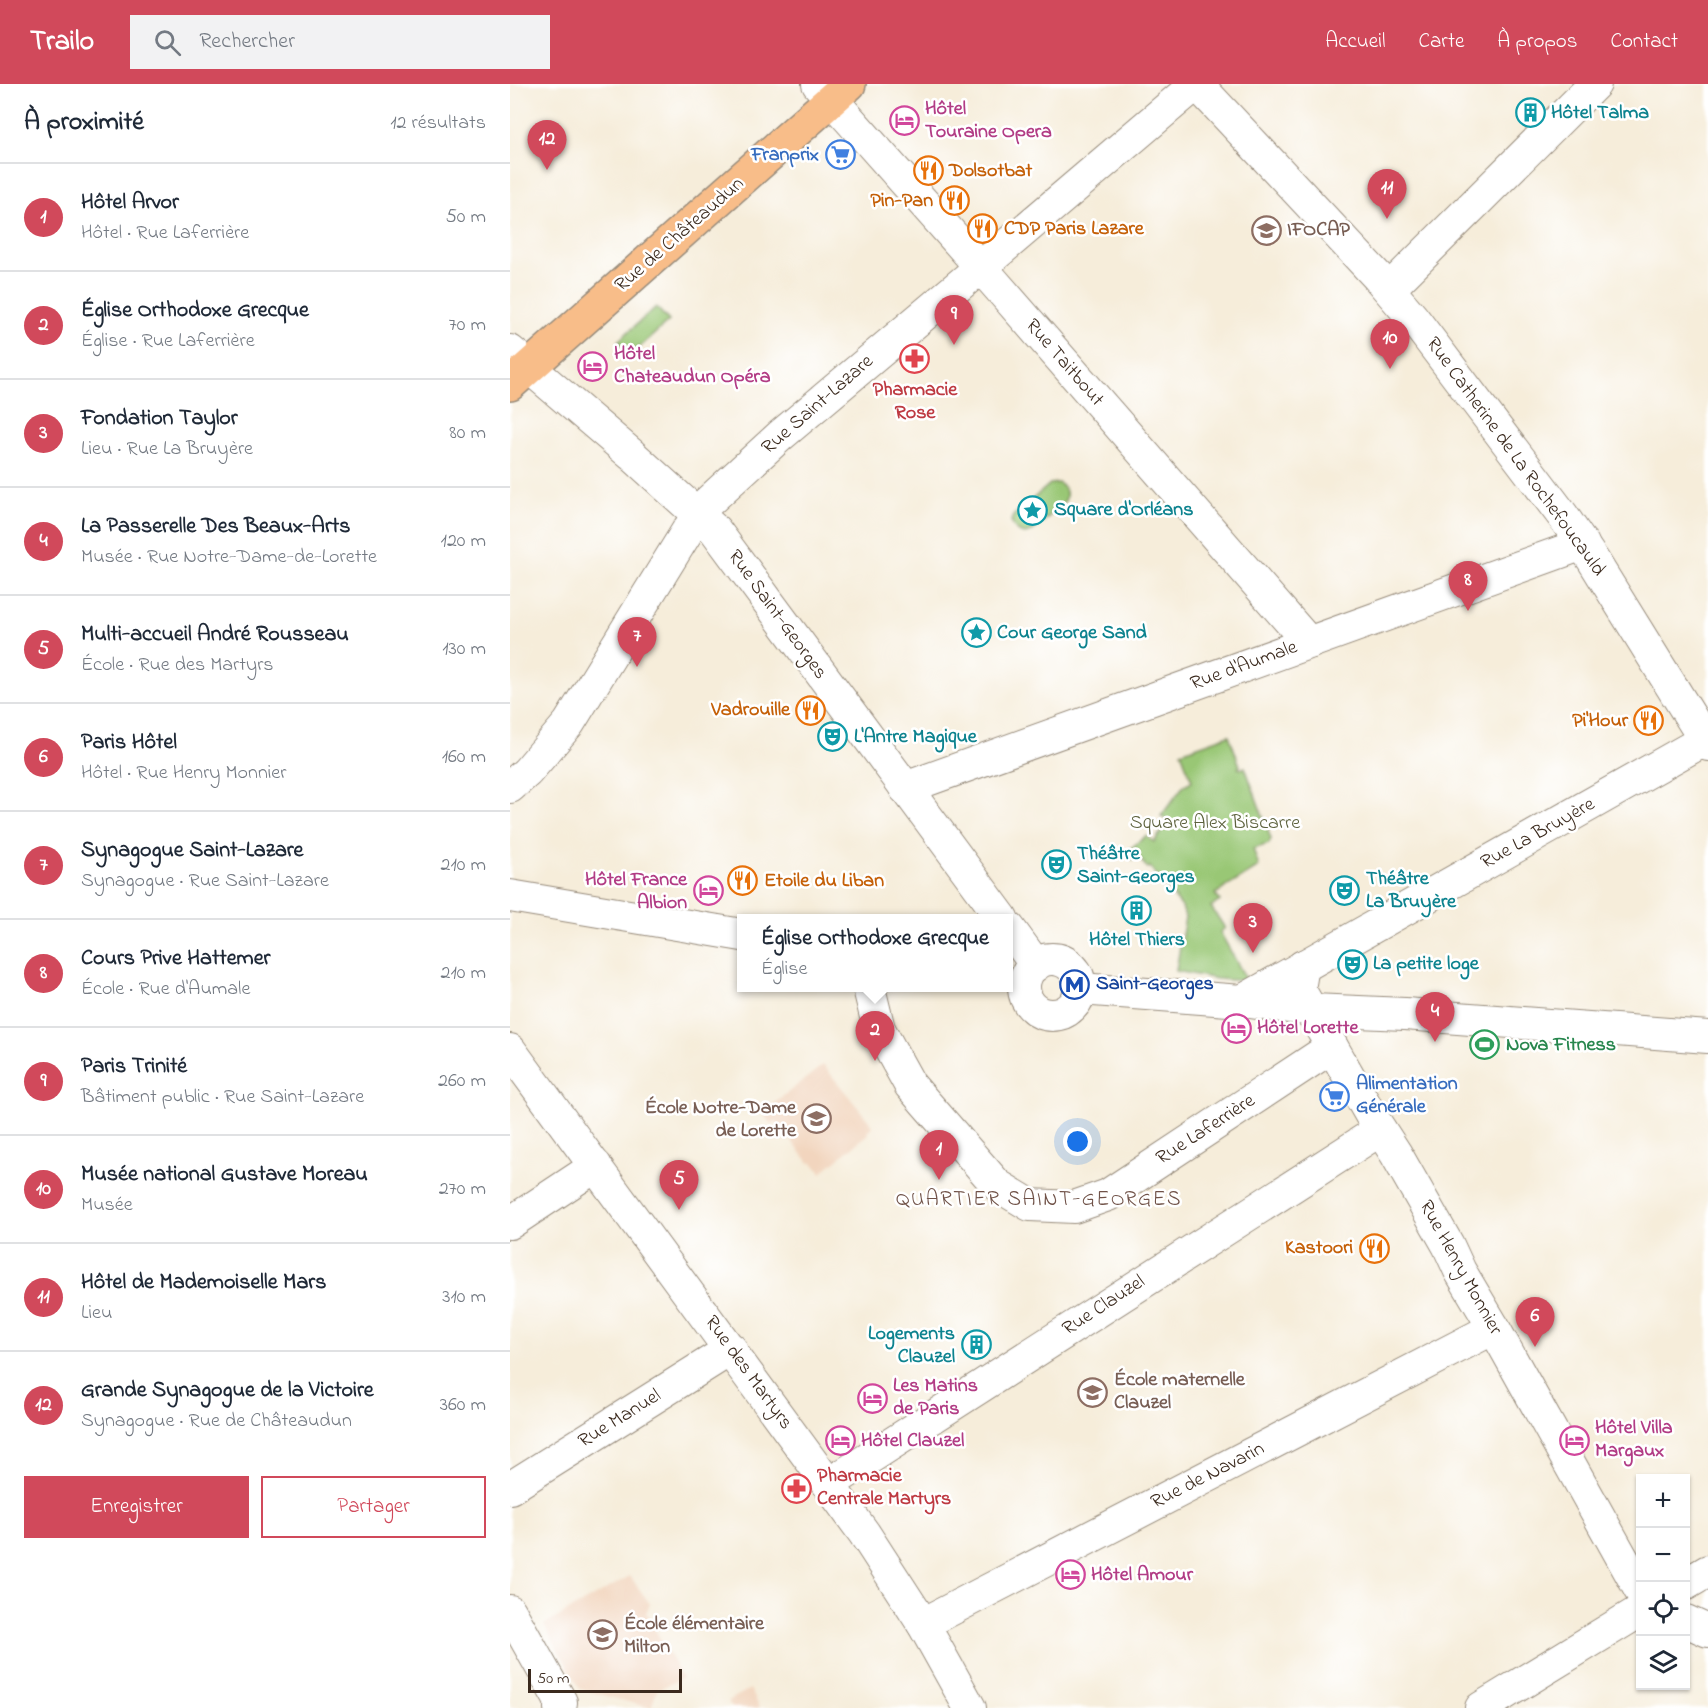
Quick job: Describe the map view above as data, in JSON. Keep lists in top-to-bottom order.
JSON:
{
  "streets": {
    "main road": ["Rue de Châteaudun"],
    "street": [
      "Rue Taitbout",
      "Rue Saint-Lazare",
      "Rue Catherine de La Rochefoucauld",
      "Rue Saint-Georges",
      "Rue d'Aumale",
      "Rue La Bruyère",
      "Rue Laferrière",
      "Rue Henry Monnier",
      "Rue Clauzel",
      "Rue des Martyrs",
      "Rue Manuel",
      "Rue de Navarin"
    ]
  },
  "crossings": [
    ["Rue de Châteaudun", "Rue Taitbout"],
    ["Rue de Châteaudun", "Rue Saint-Georges"],
    ["Rue Taitbout", "Rue Saint-Lazare"],
    ["Rue Taitbout", "Rue d'Aumale"],
    ["Rue Saint-Lazare", "Rue Catherine de La Rochefoucauld"],
    ["Rue Saint-Lazare", "Rue Saint-Georges"],
    ["Rue Catherine de La Rochefoucauld", "Rue d'Aumale"],
    ["Rue Catherine de La Rochefoucauld", "Rue La Bruyère"],
    ["Rue Saint-Georges", "Rue d'Aumale"],
    ["Rue La Bruyère", "Rue Henry Monnier"],
    ["Rue Laferrière", "Rue Henry Monnier"],
    ["Rue Henry Monnier", "Rue Clauzel"],
    ["Rue Henry Monnier", "Rue de Navarin"],
    ["Rue Clauzel", "Rue des Martyrs"],
    ["Rue des Martyrs", "Rue Manuel"],
    ["Rue des Martyrs", "Rue de Navarin"]
  ],
  "districts": ["QUARTIER SAINT-GEORGES"],
  "parks": ["Square Alex Biscarre"],
  "places": {
    "building": ["Hôtel Talma", "Hôtel Thiers", "Logements Clauzel"],
    "hotel": [
      "Hôtel Touraine Opera",
      "Hôtel Chateaudun Opéra",
      "Hôtel France Albion",
      "Hôtel Lorette",
      "Les Matins de Paris",
      "Hôtel Villa Margaux",
      "Hôtel Clauzel",
      "Hôtel Amour"
    ],
    "supermarket": ["Franprix", "Alimentation Générale"],
    "restaurant": [
      "Dolsotbat",
      "Pin-Pan",
      "CDP Paris Lazare",
      "Vadrouille",
      "Pi'Hour",
      "Etoile du Liban",
      "Kastoori"
    ],
    "school or university": [
      "IFOCAP",
      "École Notre-Dame de Lorette",
      "École maternelle Clauzel",
      "École élémentaire Milton"
    ],
    "pharmacy": ["Pharmacie Rose", "Pharmacie Centrale Martyrs"],
    "place": ["Square d'Orléans", "Cour George Sand"],
    "theatre": [
      "L'Antre Magique",
      "Théâtre Saint-Georges",
      "Théâtre La Bruyère",
      "La petite loge"
    ],
    "metro station": ["Saint-Georges"],
    "sports": ["Nova Fitness"]
  },
  "scale_bar": "50 m",
  "page": {
    "header": "Trailo",
    "search": "Rechercher",
    "nav": [
      "Accueil",
      "Carte",
      "À propos",
      "Contact"
    ],
    "heading": ["À proximité", "12 résultats"],
    "pins": [
      "12",
      "11",
      "9",
      "10",
      "8",
      "7",
      "3",
      "4",
      "2",
      "1",
      "5",
      "6"
    ],
    "list": [
      {
        "mark": "1",
        "name": "Hôtel Arvor",
        "note": "Hôtel · Rue Laferrière",
        "value": "50 m"
      },
      {
        "mark": "2",
        "name": "Église Orthodoxe Grecque",
        "note": "Église · Rue Laferrière",
        "value": "70 m"
      },
      {
        "mark": "3",
        "name": "Fondation Taylor",
        "note": "Lieu · Rue La Bruyère",
        "value": "80 m"
      },
      {
        "mark": "4",
        "name": "La Passerelle Des Beaux-Arts",
        "note": "Musée · Rue Notre-Dame-de-Lorette",
        "value": "120 m"
      },
      {
        "mark": "5",
        "name": "Multi-accueil André Rousseau",
        "note": "École · Rue des Martyrs",
        "value": "130 m"
      },
      {
        "mark": "6",
        "name": "Paris Hôtel",
        "note": "Hôtel · Rue Henry Monnier",
        "value": "160 m"
      },
      {
        "mark": "7",
        "name": "Synagogue Saint-Lazare",
        "note": "Synagogue · Rue Saint-Lazare",
        "value": "210 m"
      },
      {
        "mark": "8",
        "name": "Cours Prive Hattemer",
        "note": "École · Rue d'Aumale",
        "value": "210 m"
      },
      {
        "mark": "9",
        "name": "Paris Trinité",
        "note": "Bâtiment public · Rue Saint-Lazare",
        "value": "260 m"
      },
      {
        "mark": "10",
        "name": "Musée national Gustave Moreau",
        "note": "Musée",
        "value": "270 m"
      },
      {
        "mark": "11",
        "name": "Hôtel de Mademoiselle Mars",
        "note": "Lieu",
        "value": "310 m"
      },
      {
        "mark": "12",
        "name": "Grande Synagogue de la Victoire",
        "note": "Synagogue · Rue de Châteaudun",
        "value": "360 m"
      }
    ],
    "popup": ["Église Orthodoxe Grecque", "Église"],
    "buttons": ["Enregistrer", "Partager"],
    "map_buttons": ["+", "−"],
    "scale": "50 m"
  }
}
